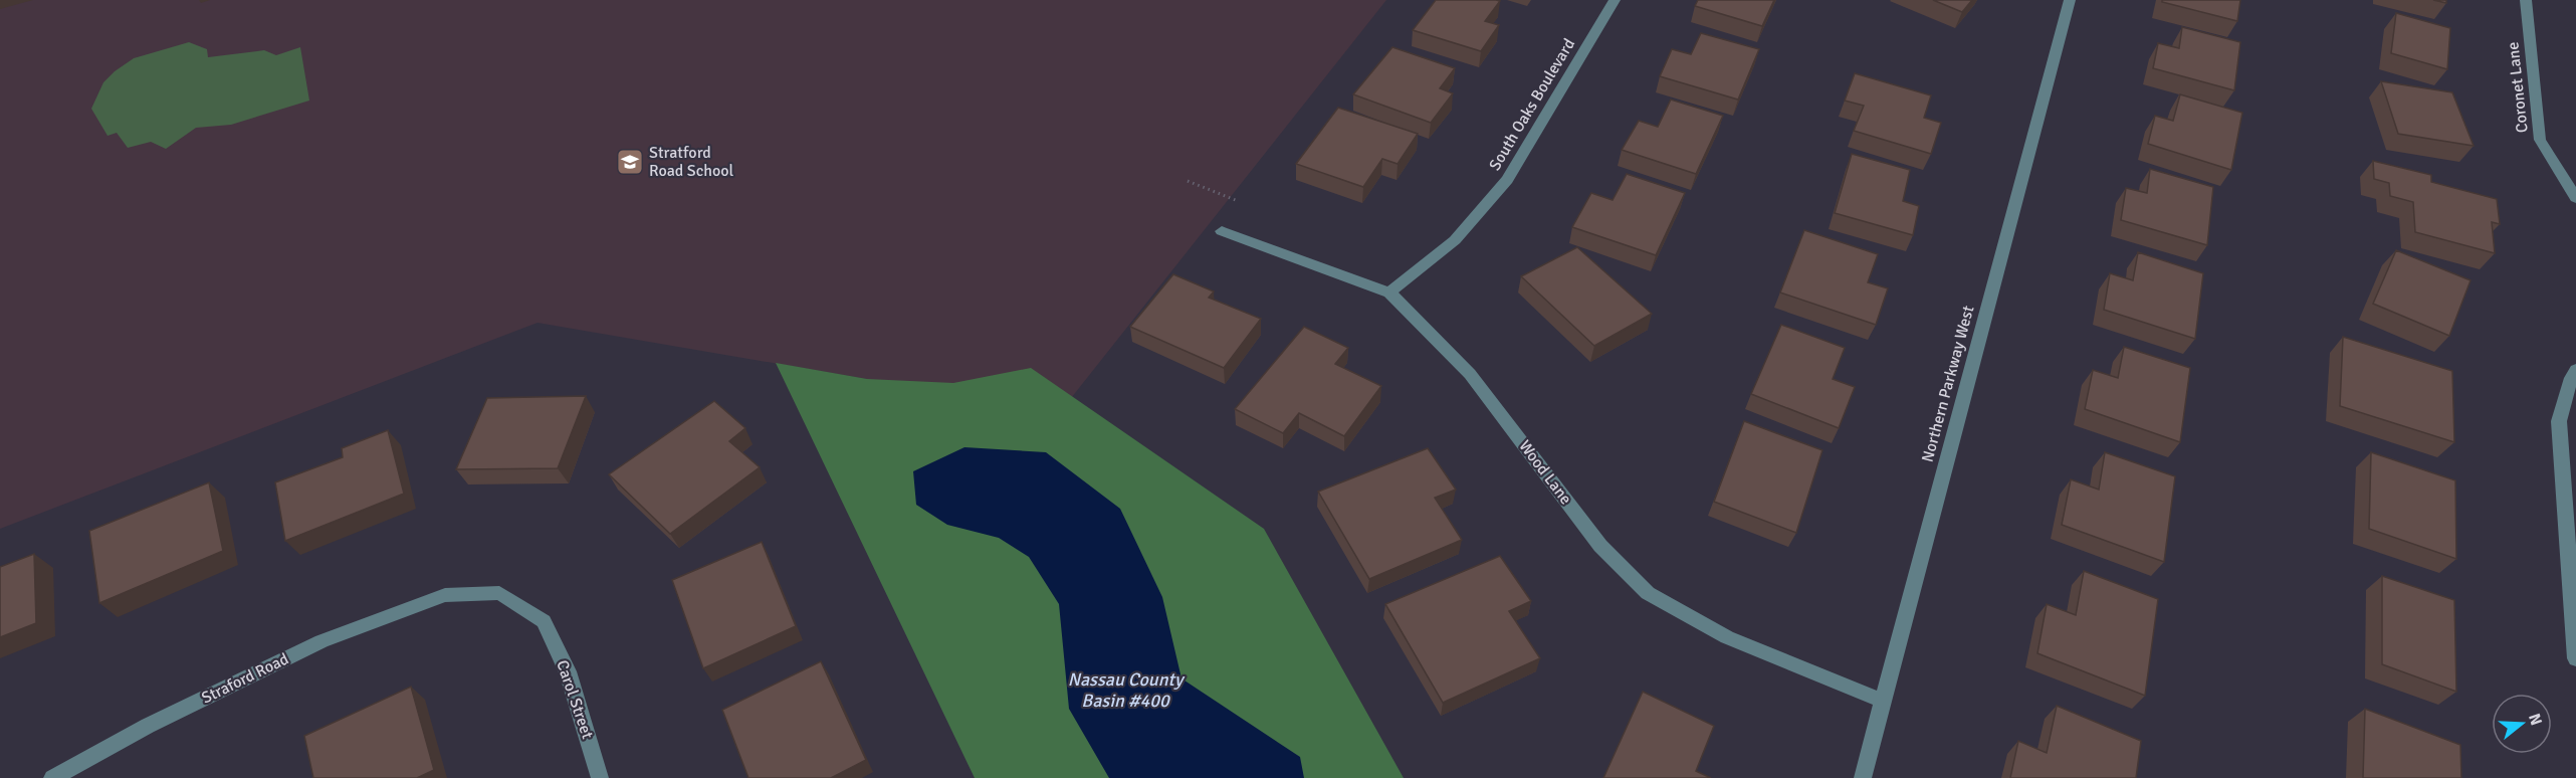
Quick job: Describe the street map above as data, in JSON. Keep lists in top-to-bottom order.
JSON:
{
  "streets": {
    "street": [
      "Coronet Lane",
      "South Oaks Boulevard",
      "Northern Parkway West",
      "Wood Lane",
      "Straford Road",
      "Carol Street"
    ]
  },
  "crossings": [
    ["South Oaks Boulevard", "Wood Lane"],
    ["Northern Parkway West", "Wood Lane"],
    ["Straford Road", "Carol Street"]
  ],
  "water": ["Nassau County Basin #400"],
  "places": {
    "school or university": ["Stratford Road School"]
  },
  "north": "right"
}
